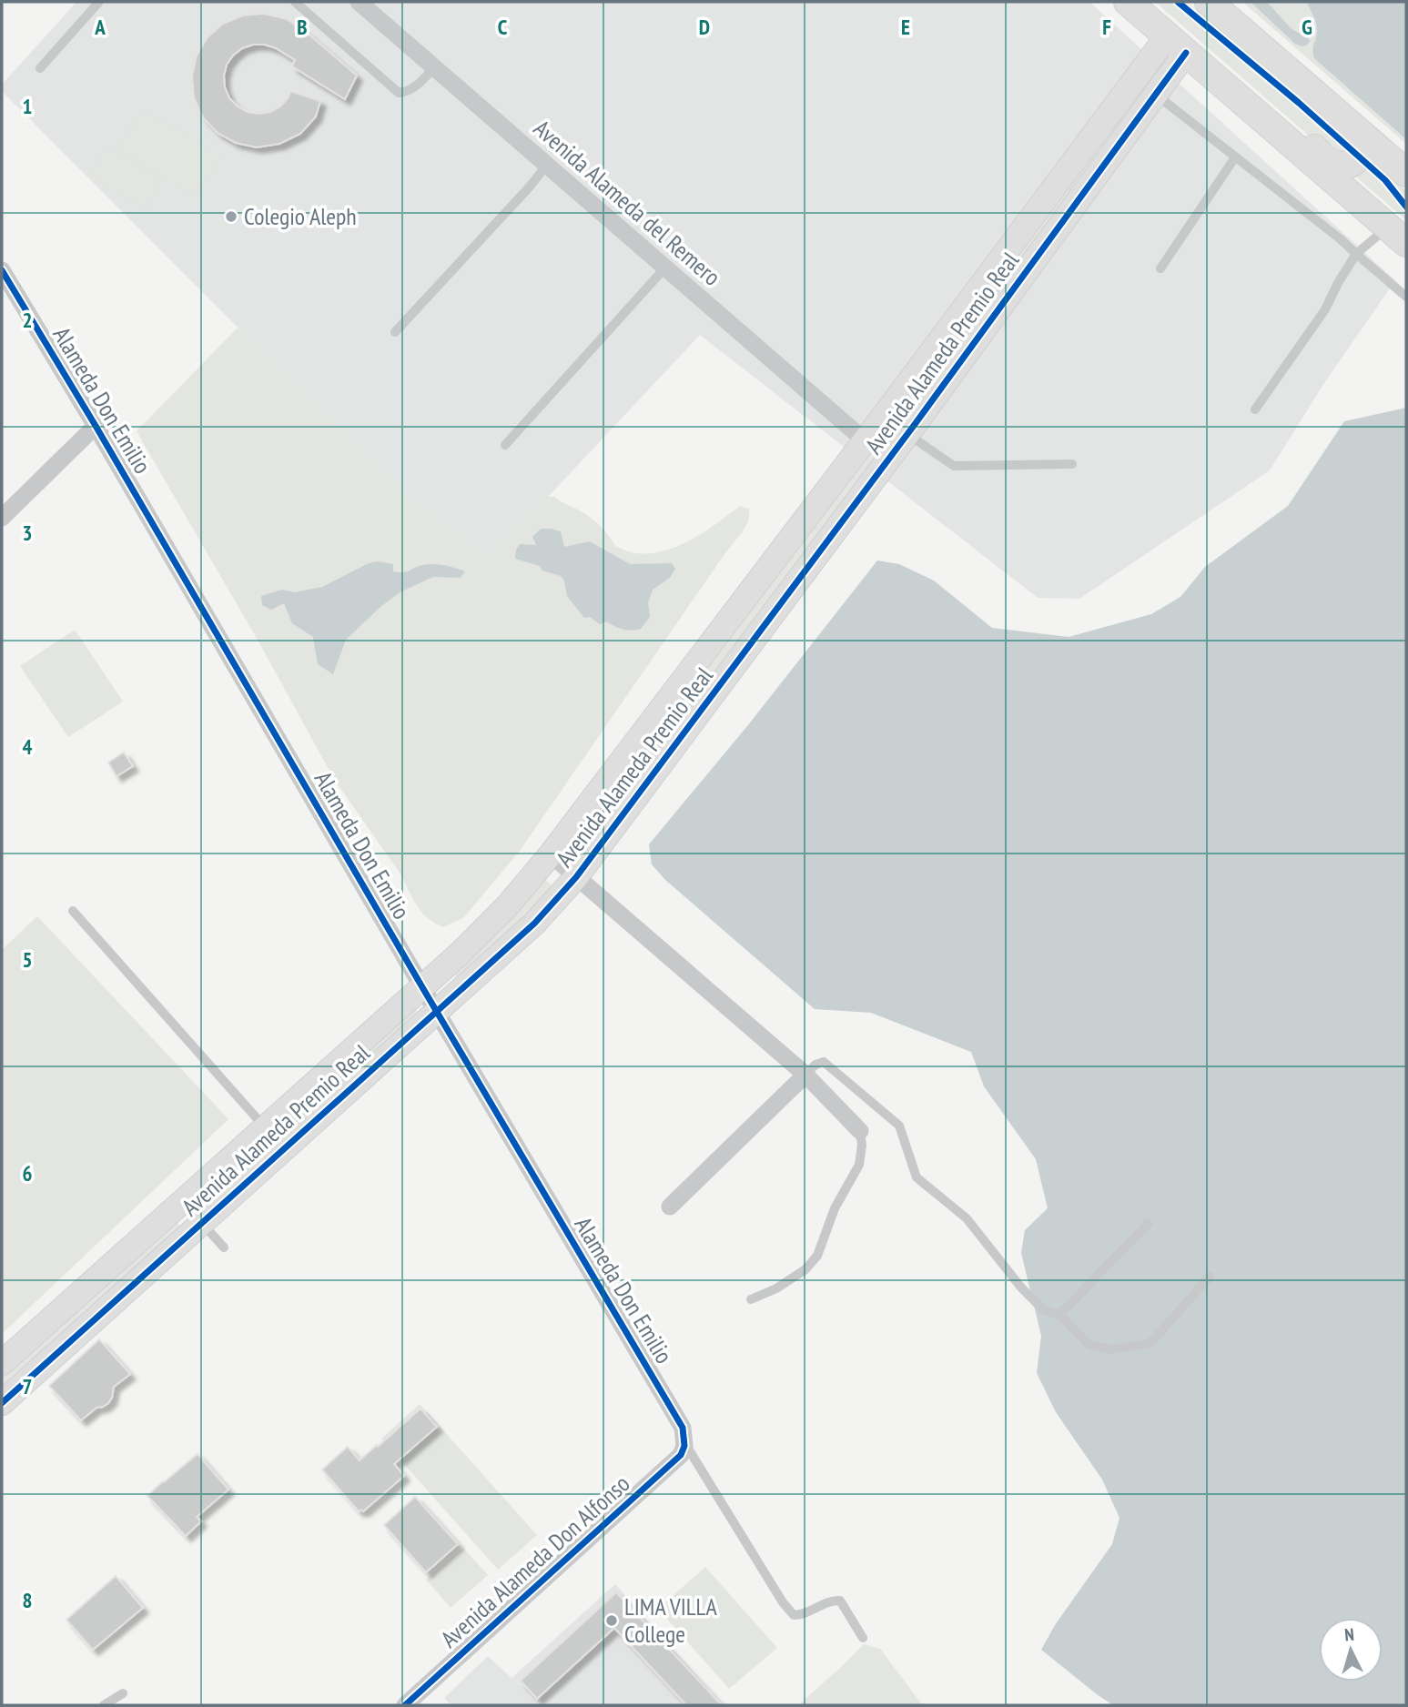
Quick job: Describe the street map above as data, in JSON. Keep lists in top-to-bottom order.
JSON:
{
  "streets": {
    "street": [
      "Avenida Alameda del Remero",
      "Avenida Alameda Premio Real",
      "Alameda Don Emilio",
      "Avenida Alameda Don Alfonso"
    ]
  },
  "crossings": [
    ["Avenida Alameda del Remero", "Avenida Alameda Premio Real"],
    ["Avenida Alameda Premio Real", "Alameda Don Emilio"],
    ["Alameda Don Emilio", "Avenida Alameda Don Alfonso"]
  ],
  "places": ["Colegio Aleph", "LIMA VILLA College"],
  "north": "top",
  "grid": {
    "columns": [
      "A",
      "B",
      "C",
      "D",
      "E",
      "F",
      "G"
    ],
    "rows": [
      "1",
      "2",
      "3",
      "4",
      "5",
      "6",
      "7",
      "8"
    ]
  }
}
